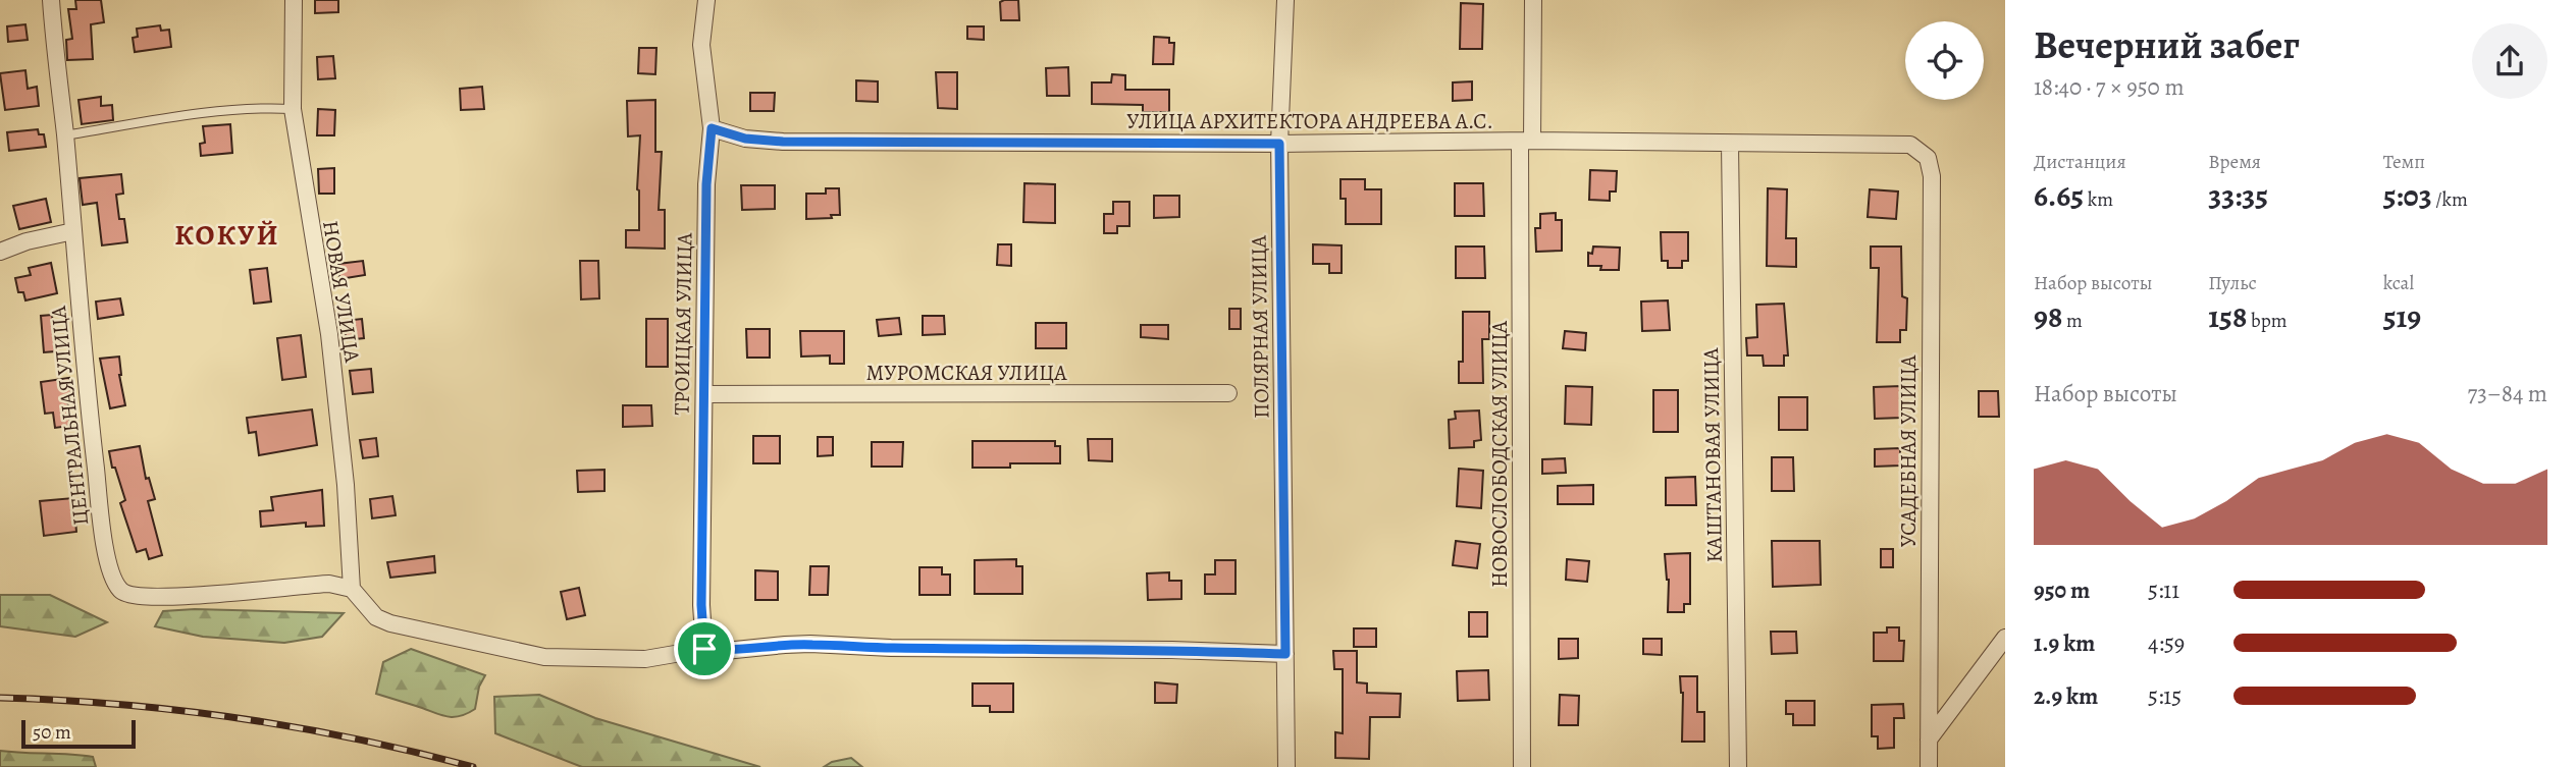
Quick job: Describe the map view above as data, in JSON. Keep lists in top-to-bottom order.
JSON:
{
  "streets": {
    "street": [
      "УЛИЦА АРХИТЕКТОРА АНДРЕЕВА А.С.",
      "НОВАЯ УЛИЦА",
      "ТРОИЦКАЯ УЛИЦА",
      "ПОЛЯРНАЯ УЛИЦА",
      "МУРОМСКАЯ УЛИЦА",
      "ЦЕНТРАЛЬНАЯ УЛИЦА",
      "УСАДЕБНАЯ УЛИЦА",
      "НОВОСЛОБОДСКАЯ УЛИЦА",
      "КАШТАНОВАЯ УЛИЦА"
    ]
  },
  "crossings": [
    ["УЛИЦА АРХИТЕКТОРА АНДРЕЕВА А.С.", "ТРОИЦКАЯ УЛИЦА"],
    ["УЛИЦА АРХИТЕКТОРА АНДРЕЕВА А.С.", "ПОЛЯРНАЯ УЛИЦА"],
    ["УЛИЦА АРХИТЕКТОРА АНДРЕЕВА А.С.", "УСАДЕБНАЯ УЛИЦА"],
    ["УЛИЦА АРХИТЕКТОРА АНДРЕЕВА А.С.", "НОВОСЛОБОДСКАЯ УЛИЦА"],
    ["УЛИЦА АРХИТЕКТОРА АНДРЕЕВА А.С.", "КАШТАНОВАЯ УЛИЦА"],
    ["НОВАЯ УЛИЦА", "ЦЕНТРАЛЬНАЯ УЛИЦА"],
    ["ТРОИЦКАЯ УЛИЦА", "МУРОМСКАЯ УЛИЦА"]
  ],
  "districts": ["КОКУЙ"],
  "scale_bar": "50 m",
  "page": {
    "heading": ["Вечерний забег", "18:40 · 7 × 950 m"],
    "stats": [
      ["Дистанция", "6.65 km"],
      ["Время", "33:35"],
      ["Темп", "5:03 /km"],
      ["Набор высоты", "98 m"],
      ["Пульс", "158 bpm"],
      ["kcal", "519"]
    ],
    "chart": ["Набор высоты", "73–84 m"],
    "list": [
      {
        "name": "950 m",
        "note": "5:11"
      },
      {
        "name": "1.9 km",
        "note": "4:59"
      },
      {
        "name": "2.9 km",
        "note": "5:15"
      }
    ],
    "scale": "50 m"
  }
}
